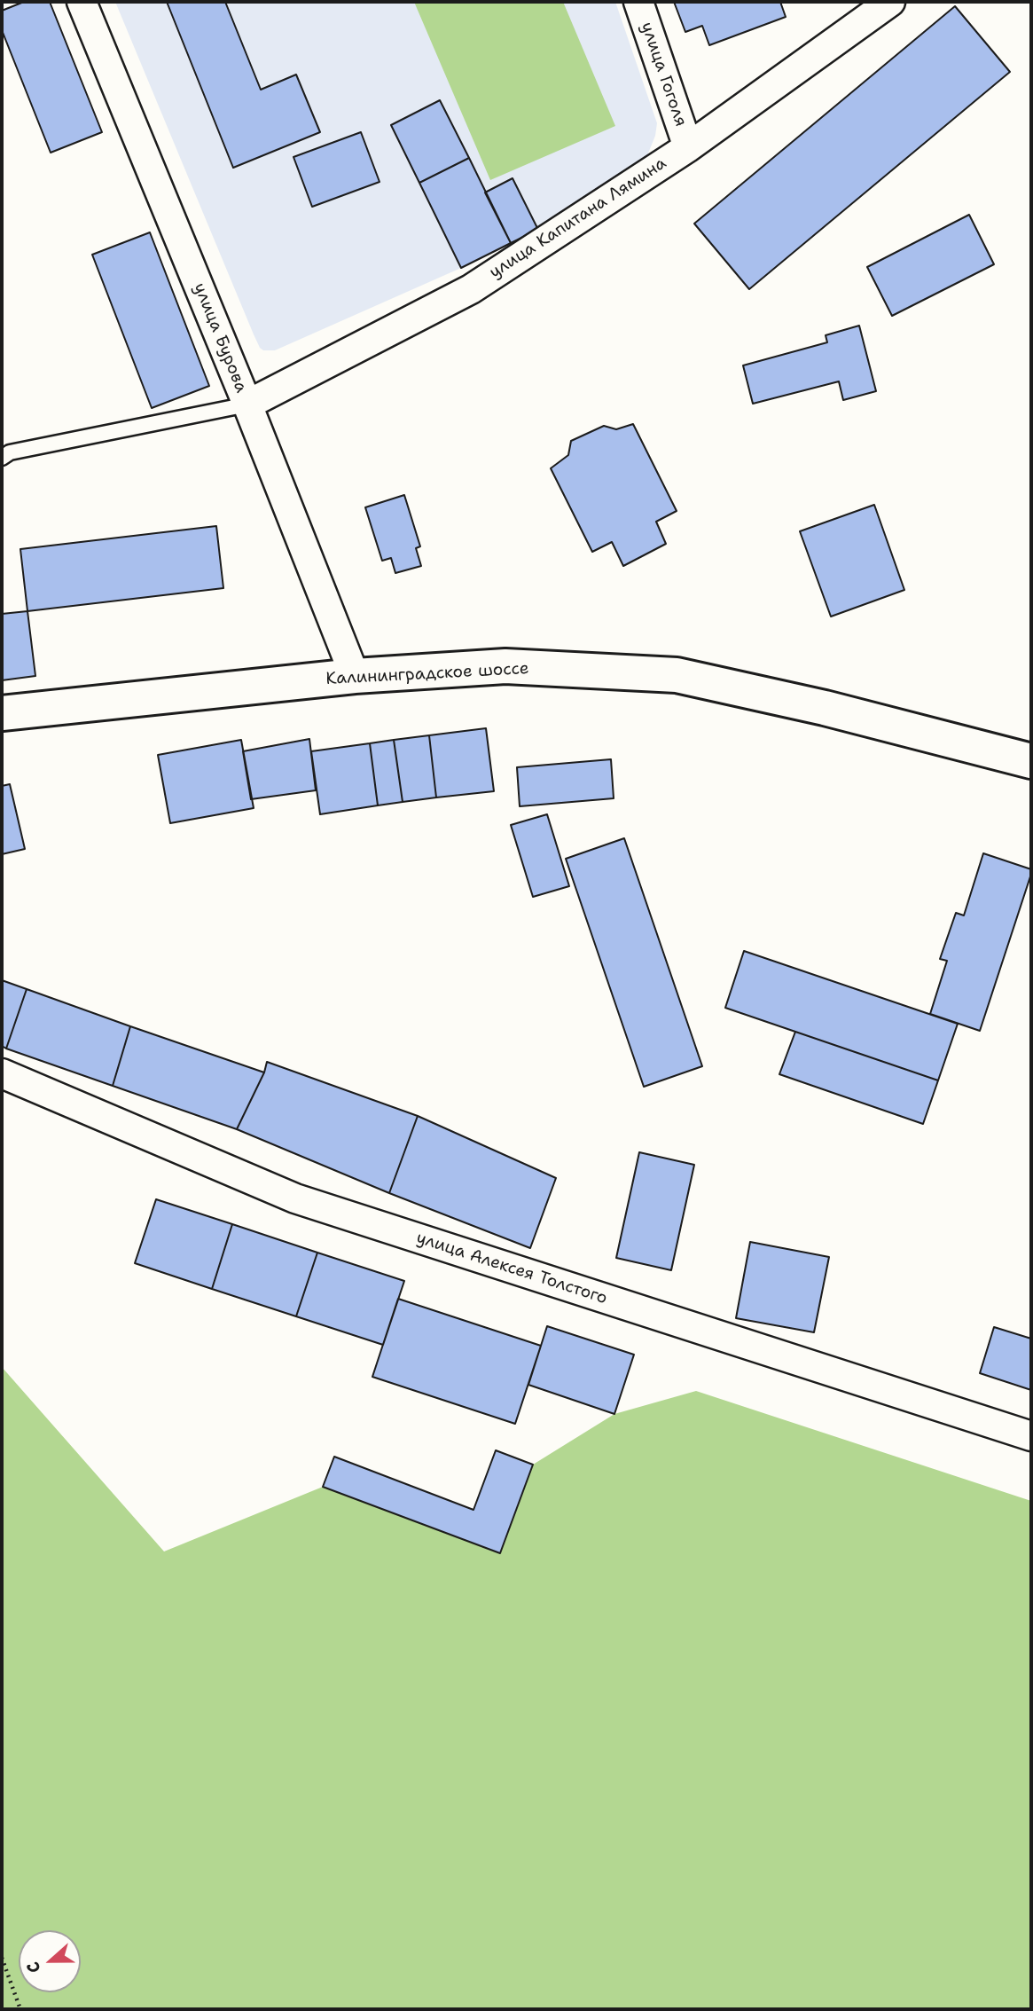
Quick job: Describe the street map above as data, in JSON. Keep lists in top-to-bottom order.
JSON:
{
  "streets": {
    "main road": ["Калининградское шоссе"],
    "street": [
      "улица Гоголя",
      "улица Капитана Лямина",
      "улица Бурова",
      "улица Алексея Толстого"
    ]
  },
  "crossings": [
    ["улица Гоголя", "улица Капитана Лямина"],
    ["улица Капитана Лямина", "улица Бурова"],
    ["улица Бурова", "Калининградское шоссе"]
  ],
  "north": "left"
}
